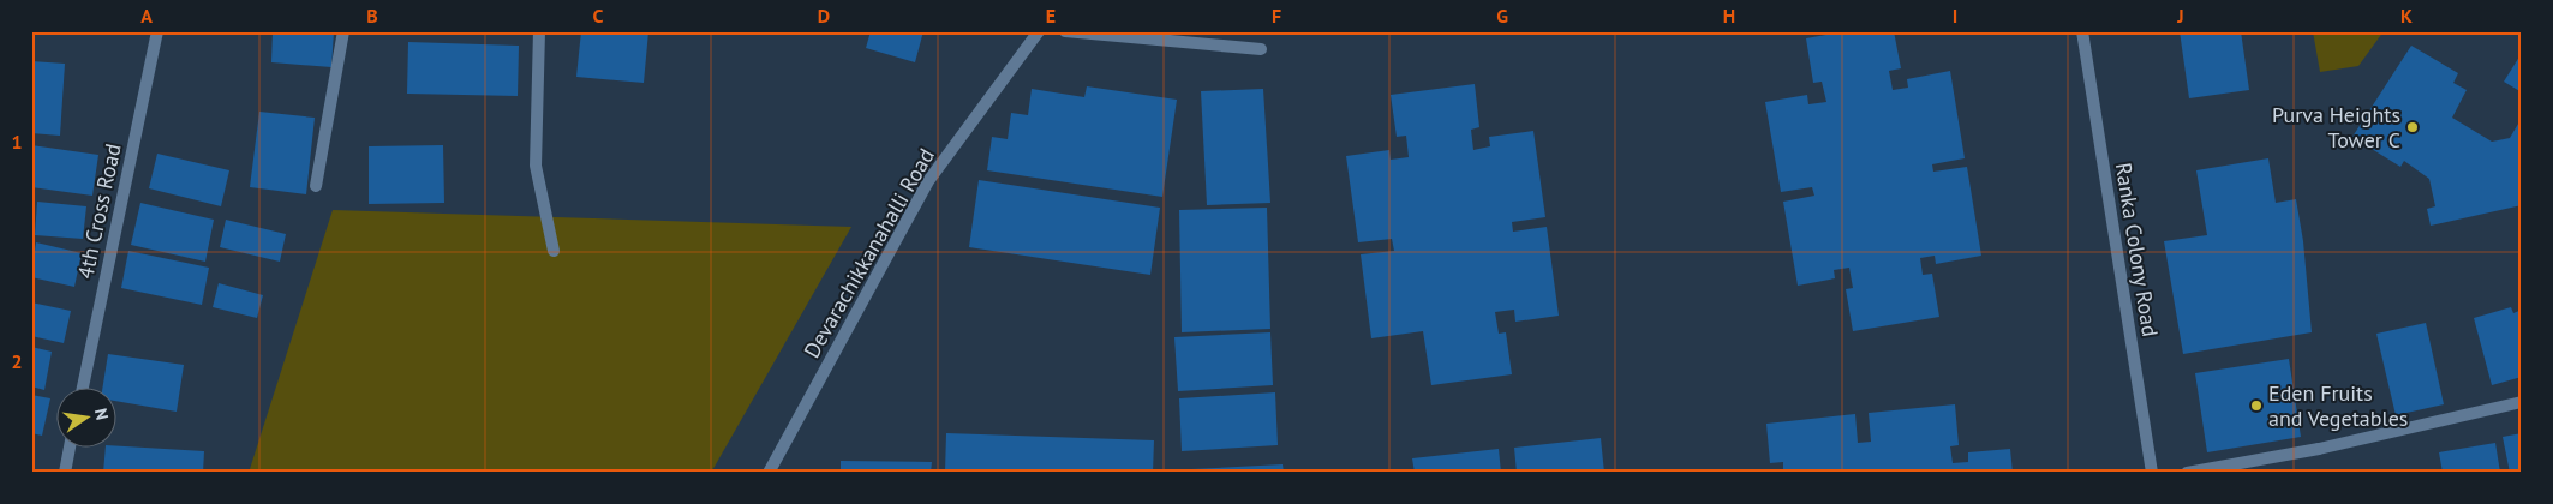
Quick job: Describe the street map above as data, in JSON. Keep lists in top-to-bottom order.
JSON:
{
  "streets": {
    "street": ["4th Cross Road", "Ranka Colony Road", "Devarachikkanahalli Road"]
  },
  "places": ["Purva Heights Tower C", "Eden Fruits and Vegetables"],
  "north": "right",
  "grid": {
    "columns": [
      "A",
      "B",
      "C",
      "D",
      "E",
      "F",
      "G",
      "H",
      "I",
      "J",
      "K"
    ],
    "rows": ["1", "2"]
  }
}
